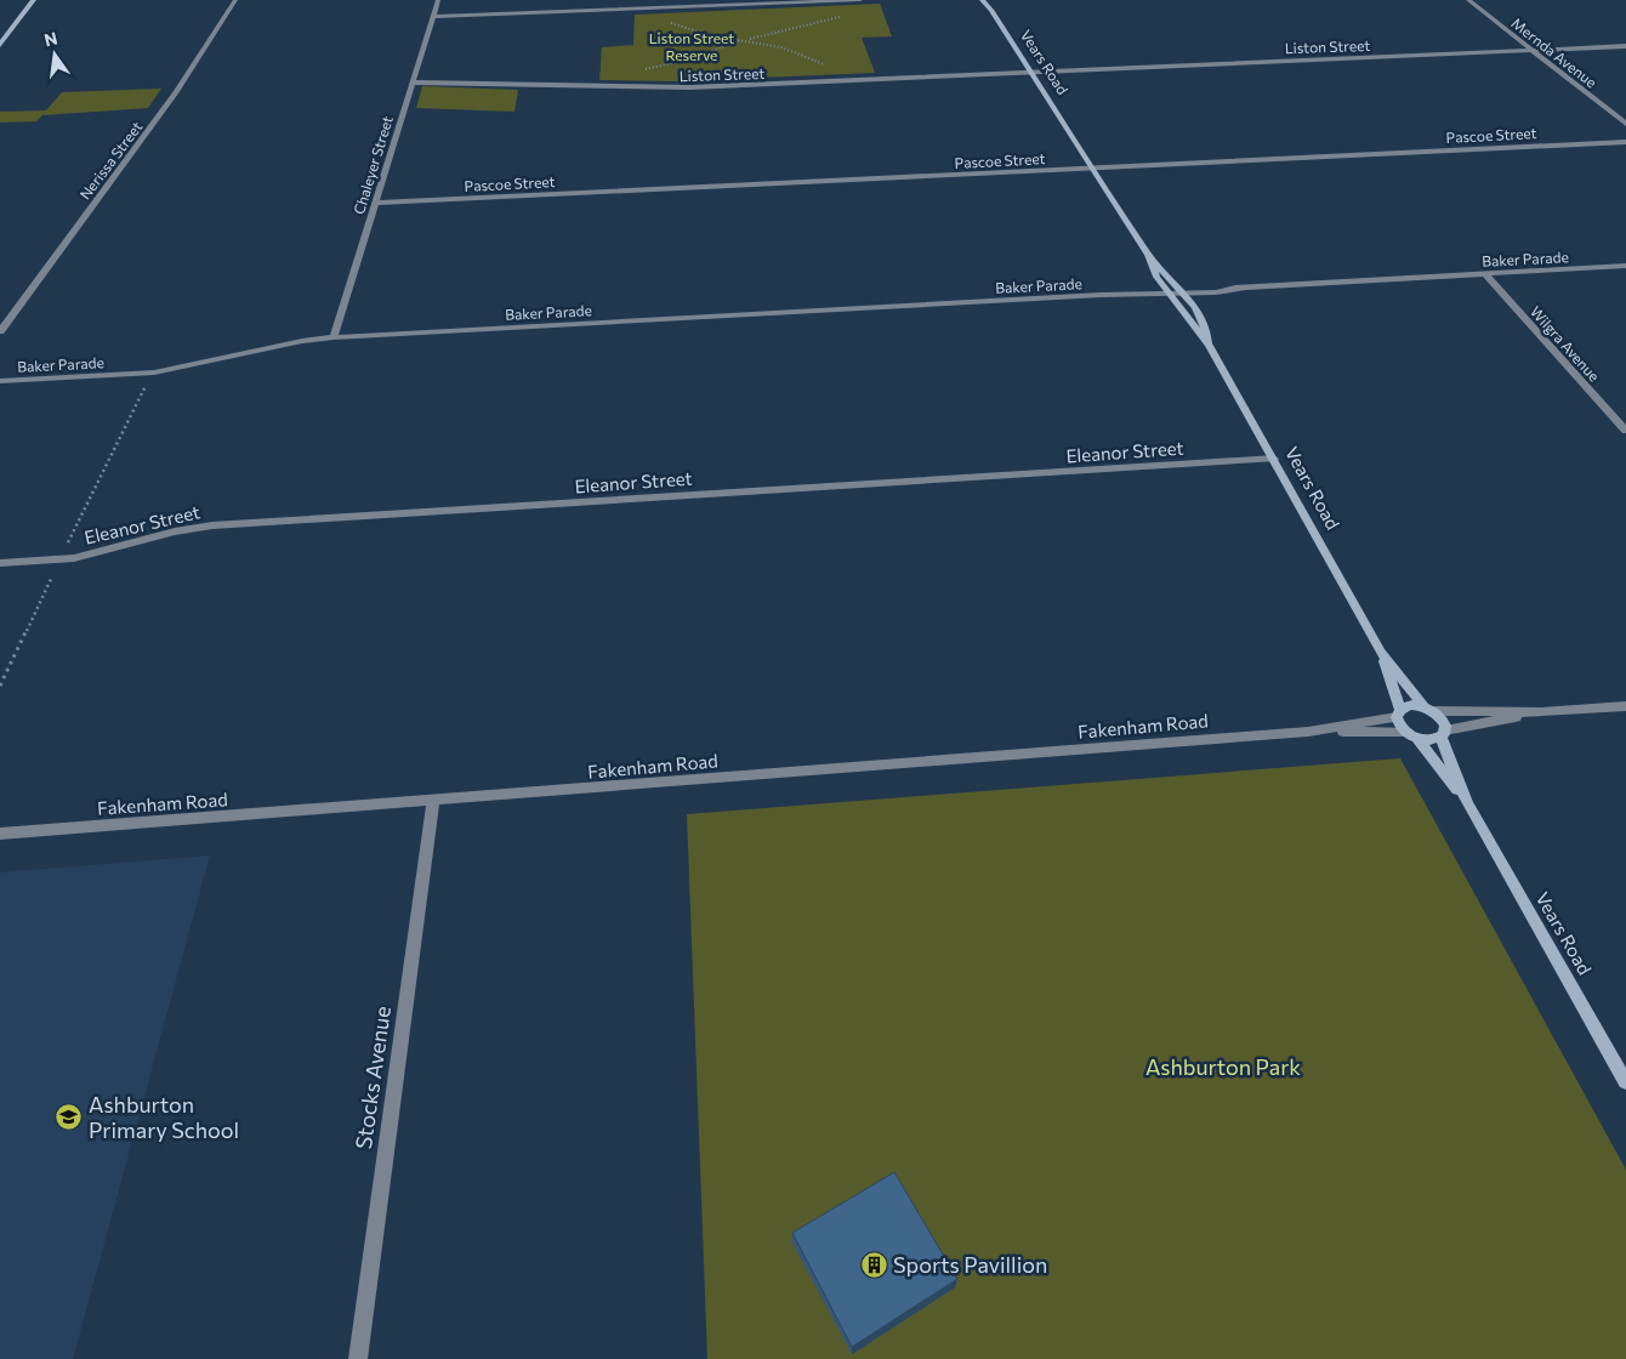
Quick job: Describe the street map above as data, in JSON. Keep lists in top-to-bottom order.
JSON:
{
  "streets": {
    "street": [
      "Liston Street",
      "Mernda Avenue",
      "Vears Road",
      "Pascoe Street",
      "Nerissa Street",
      "Chaleyer Street",
      "Baker Parade",
      "Wilgra Avenue",
      "Eleanor Street",
      "Fakenham Road",
      "Stocks Avenue"
    ]
  },
  "crossings": [
    ["Liston Street", "Mernda Avenue"],
    ["Liston Street", "Vears Road"],
    ["Liston Street", "Chaleyer Street"],
    ["Vears Road", "Pascoe Street"],
    ["Vears Road", "Baker Parade"],
    ["Vears Road", "Eleanor Street"],
    ["Vears Road", "Fakenham Road"],
    ["Pascoe Street", "Chaleyer Street"],
    ["Chaleyer Street", "Baker Parade"],
    ["Baker Parade", "Wilgra Avenue"],
    ["Fakenham Road", "Stocks Avenue"]
  ],
  "parks": ["Liston Street Reserve", "Ashburton Park"],
  "places": {
    "school or university": ["Ashburton Primary School"],
    "building": ["Sports Pavillion"]
  },
  "north": "top"
}
